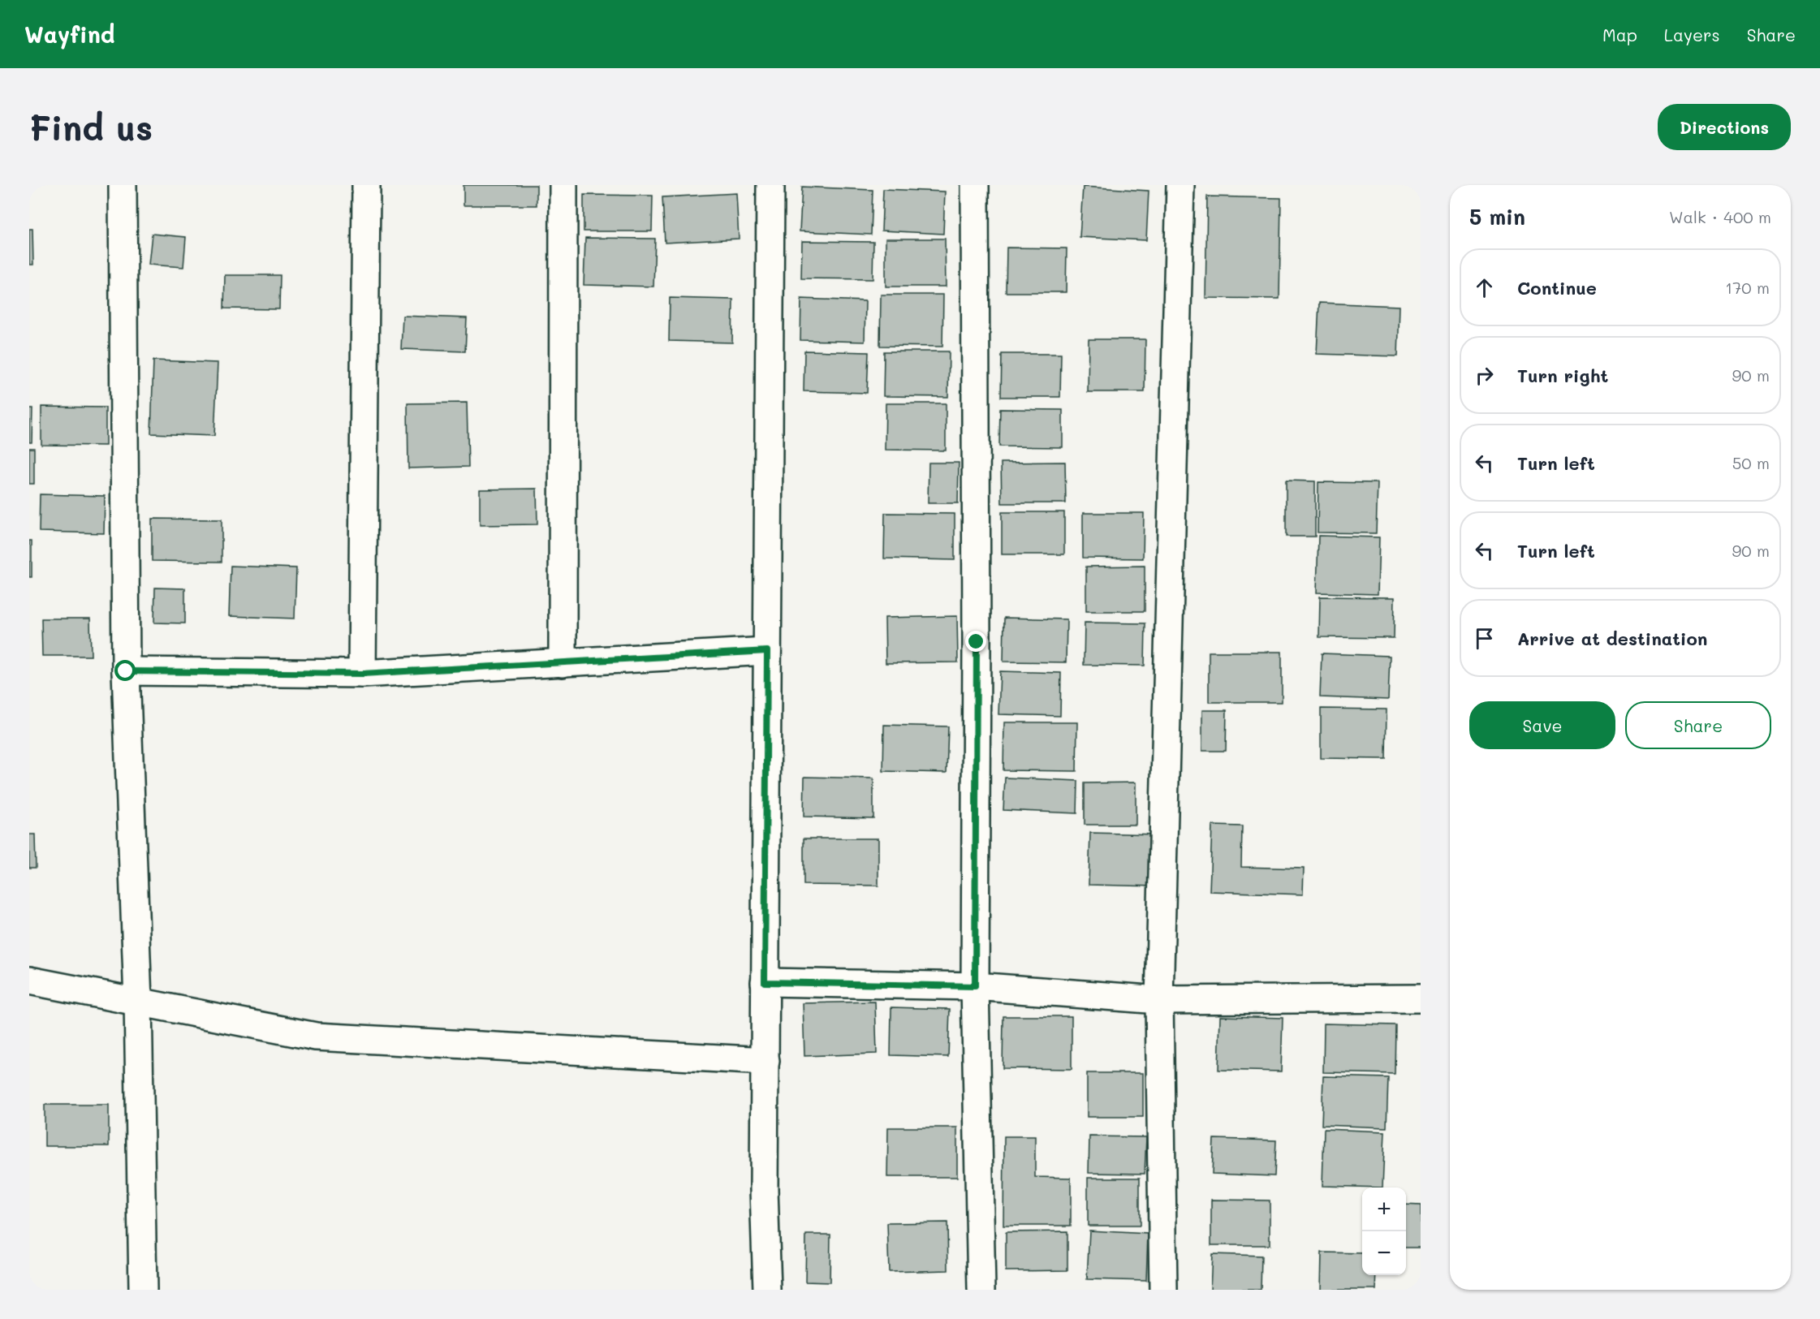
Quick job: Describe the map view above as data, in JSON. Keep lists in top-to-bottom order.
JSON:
{
  "page": {
    "header": "Wayfind",
    "nav": ["Map", "Layers", "Share"],
    "buttons": [
      "Directions",
      ["Save", "Share"]
    ],
    "title": "Find us",
    "heading": ["5 min", "Walk · 400 m"],
    "list": [
      ["Continue", "170 m"],
      ["Turn right", "90 m"],
      ["Turn left", "50 m"],
      ["Turn left", "90 m"],
      "Arrive at destination"
    ],
    "map_buttons": ["+", "−"]
  }
}
